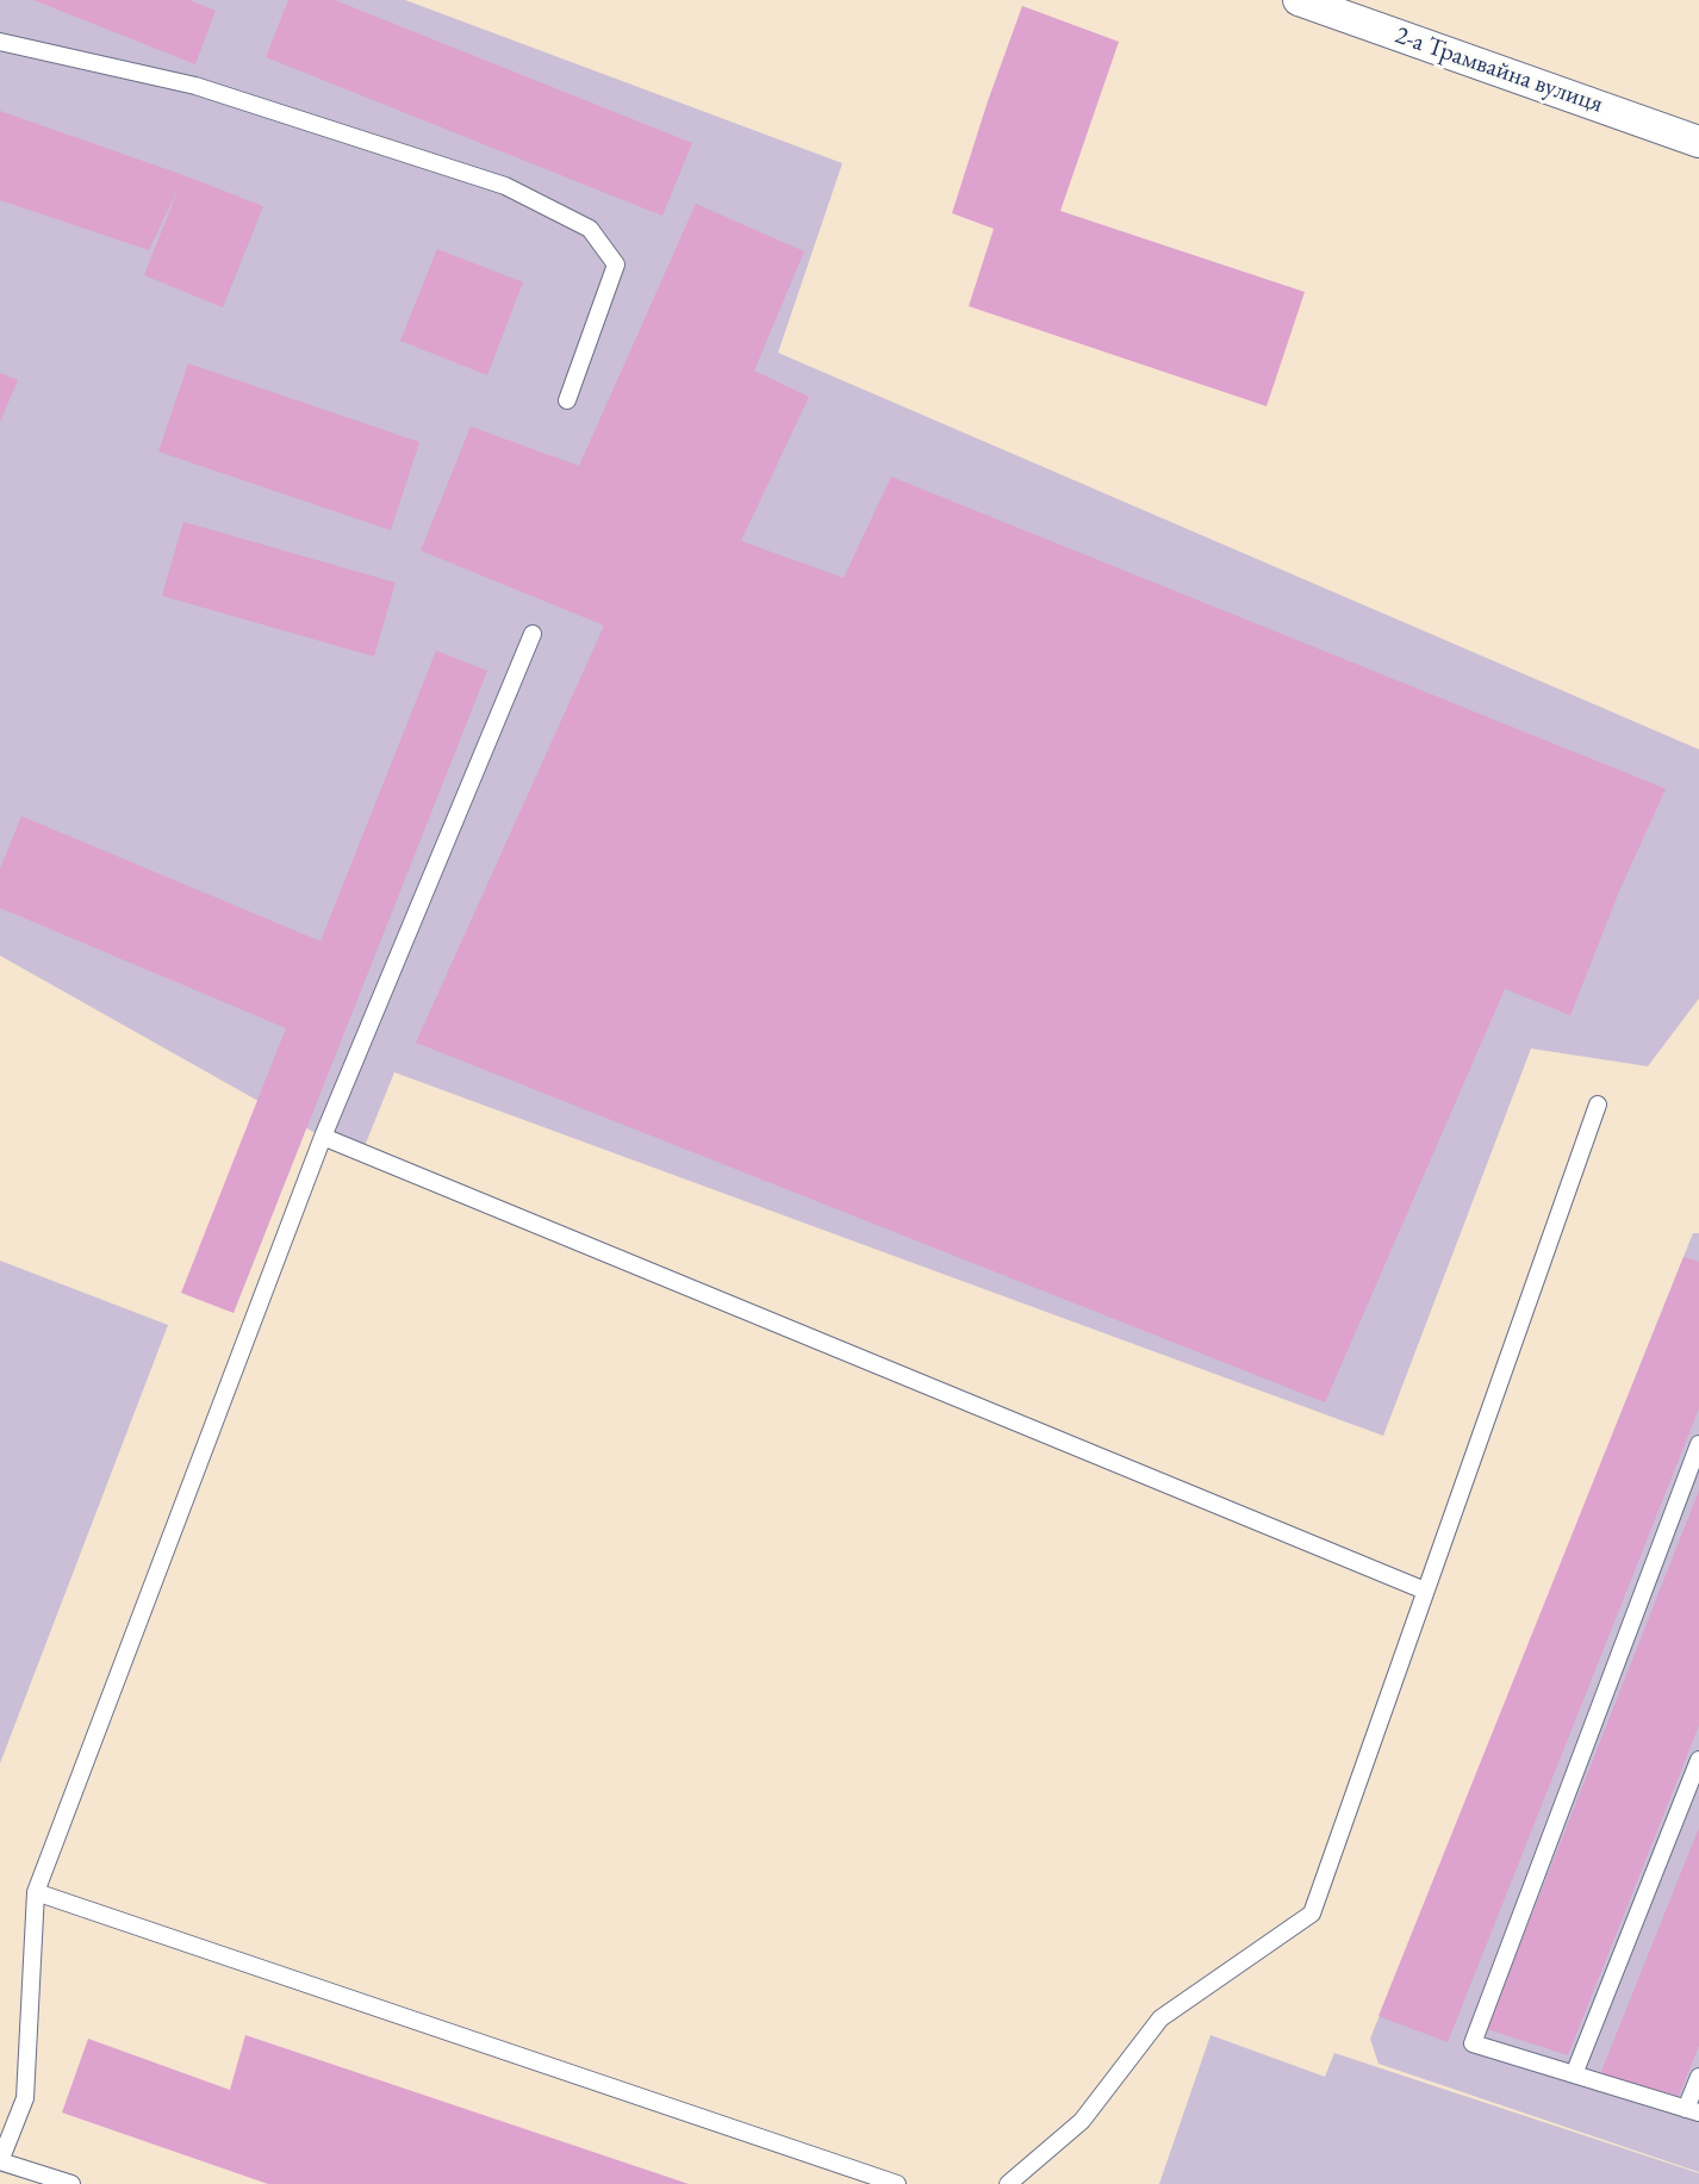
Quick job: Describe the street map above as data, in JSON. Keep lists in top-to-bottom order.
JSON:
{
  "streets": {
    "street": ["2-а Трамвайна вулиця"]
  }
}
